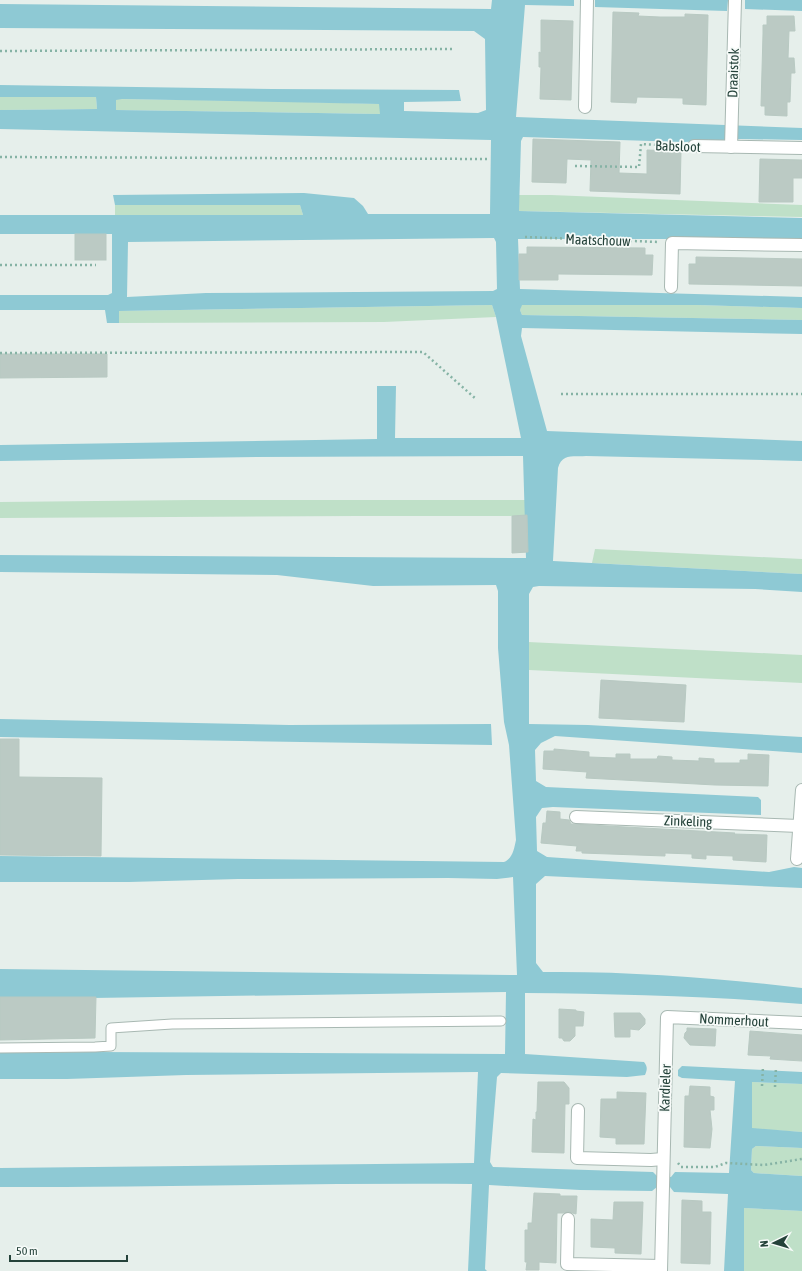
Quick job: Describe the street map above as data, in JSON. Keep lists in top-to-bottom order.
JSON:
{
  "streets": {
    "street": [
      "Draaistok",
      "Babsloot",
      "Zinkeling",
      "Nommerhout",
      "Kardieler"
    ],
    "path": ["Maatschouw"]
  },
  "crossings": [
    ["Draaistok", "Babsloot"],
    ["Nommerhout", "Kardieler"]
  ],
  "scale_bar": "50 m",
  "north": "left"
}
